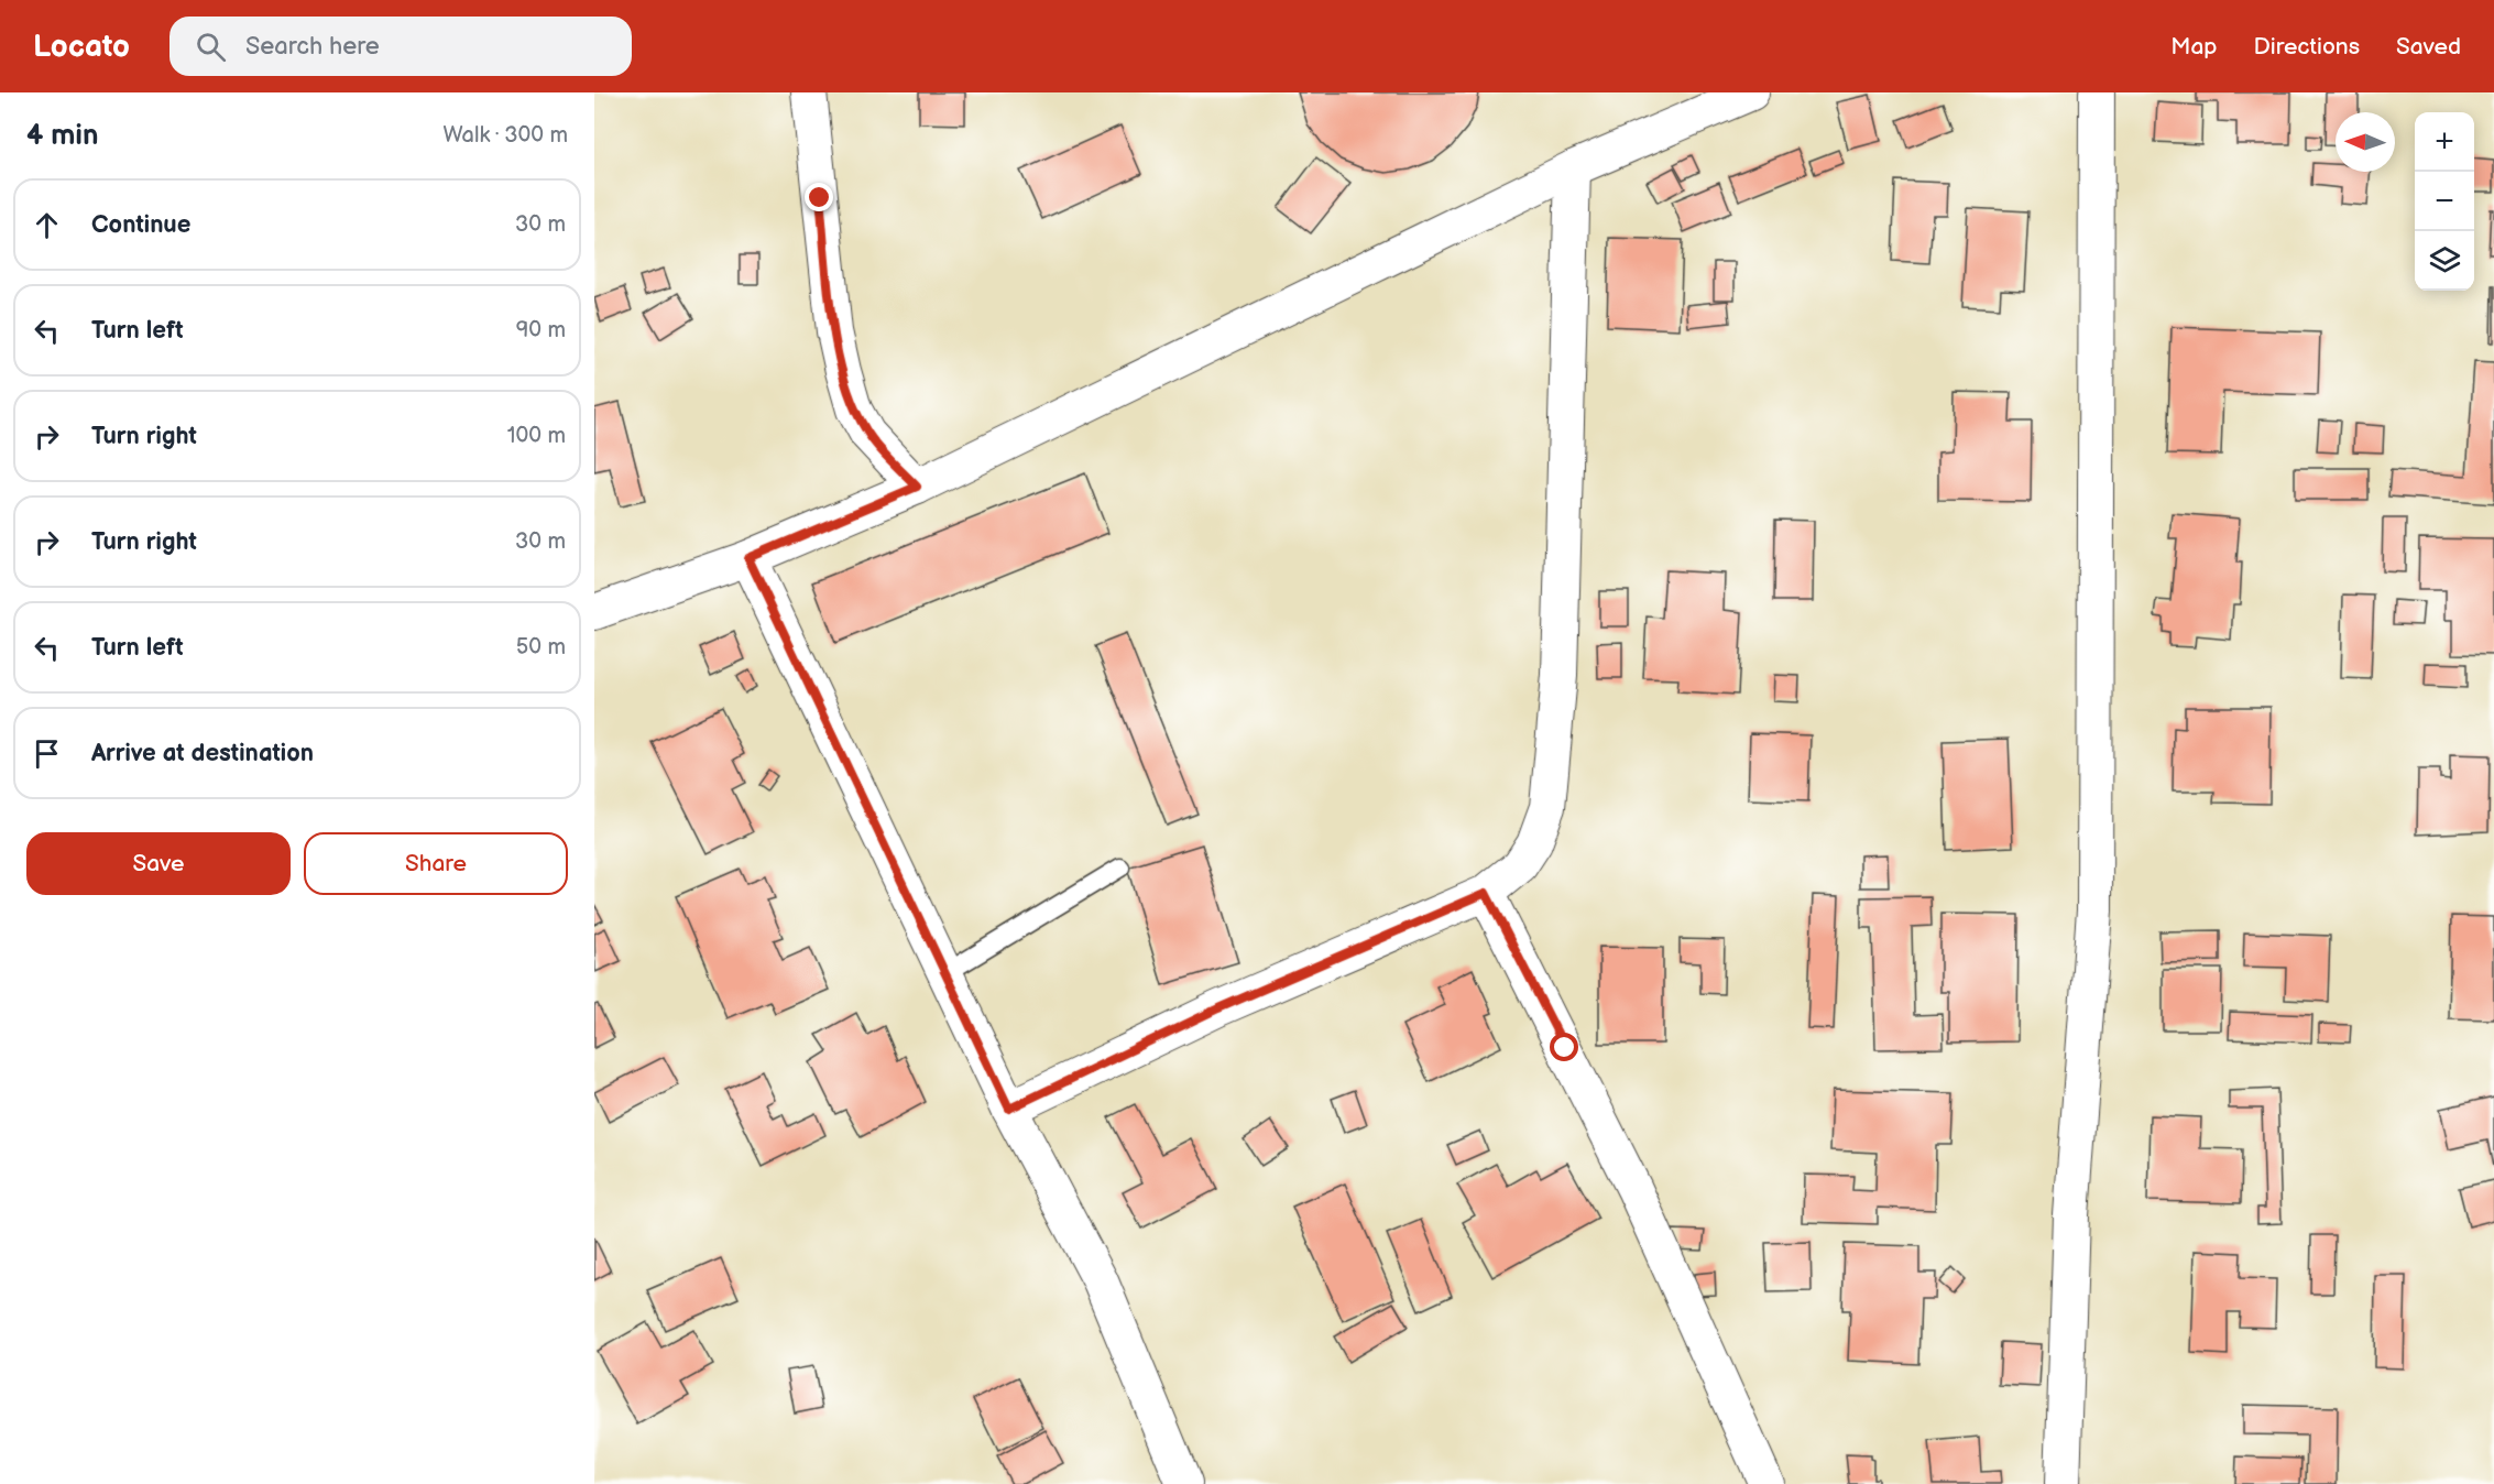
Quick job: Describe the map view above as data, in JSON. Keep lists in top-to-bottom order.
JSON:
{
  "north": "left",
  "page": {
    "header": "Locato",
    "search": "Search here",
    "nav": ["Map", "Directions", "Saved"],
    "heading": ["4 min", "Walk · 300 m"],
    "map_buttons": ["+", "−"],
    "list": [
      ["Continue", "30 m"],
      ["Turn left", "90 m"],
      ["Turn right", "100 m"],
      ["Turn right", "30 m"],
      ["Turn left", "50 m"],
      "Arrive at destination"
    ],
    "buttons": ["Save", "Share"]
  }
}
